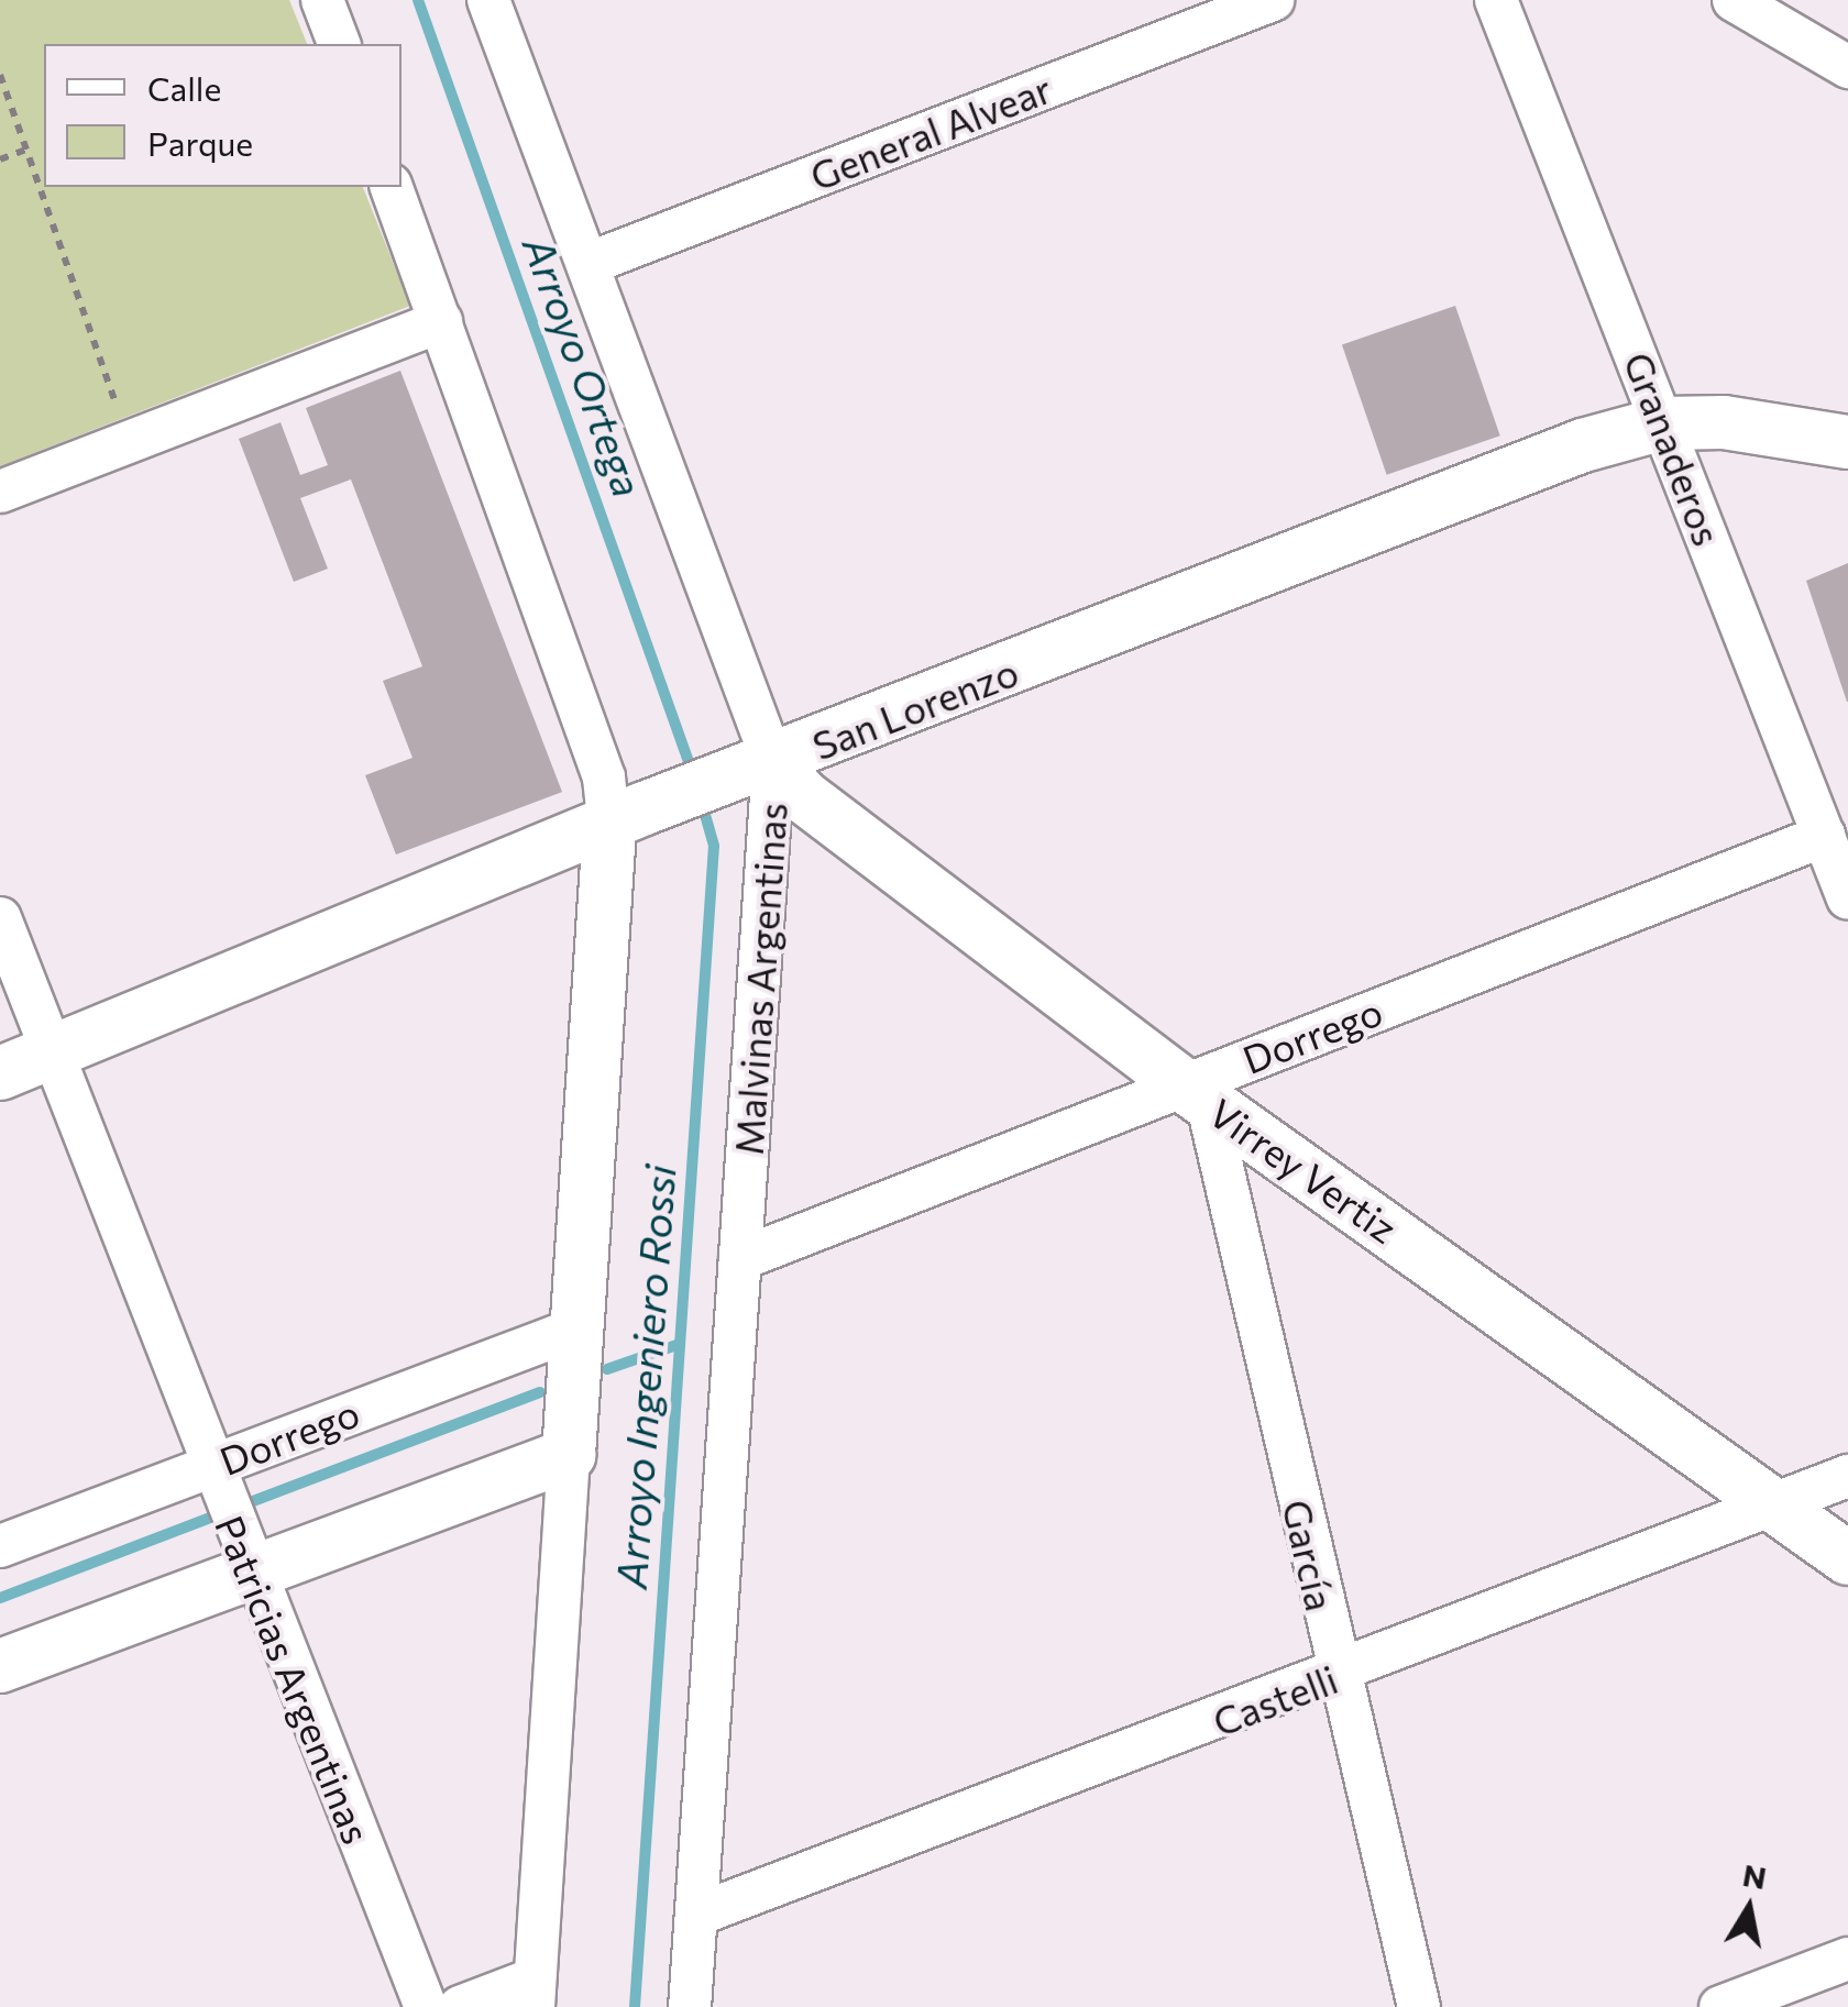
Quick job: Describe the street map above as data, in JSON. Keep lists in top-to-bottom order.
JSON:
{
  "streets": {
    "street": [
      "General Alvear",
      "Granaderos",
      "San Lorenzo",
      "Malvinas Argentinas",
      "Dorrego",
      "Virrey Vertiz",
      "García",
      "Patricias Argentinas",
      "Castelli"
    ]
  },
  "crossings": [
    ["General Alvear", "Malvinas Argentinas"],
    ["Granaderos", "San Lorenzo"],
    ["Granaderos", "Dorrego"],
    ["San Lorenzo", "Malvinas Argentinas"],
    ["San Lorenzo", "Virrey Vertiz"],
    ["San Lorenzo", "Patricias Argentinas"],
    ["Malvinas Argentinas", "Dorrego"],
    ["Malvinas Argentinas", "Virrey Vertiz"],
    ["Malvinas Argentinas", "Castelli"],
    ["Dorrego", "Virrey Vertiz"],
    ["Dorrego", "García"],
    ["Dorrego", "Patricias Argentinas"],
    ["Virrey Vertiz", "García"],
    ["Virrey Vertiz", "Castelli"],
    ["García", "Castelli"]
  ],
  "water": ["Arroyo Ortega", "Arroyo Ingeniero Rossi"],
  "legend": ["Calle", "Parque"],
  "north": "top"
}
